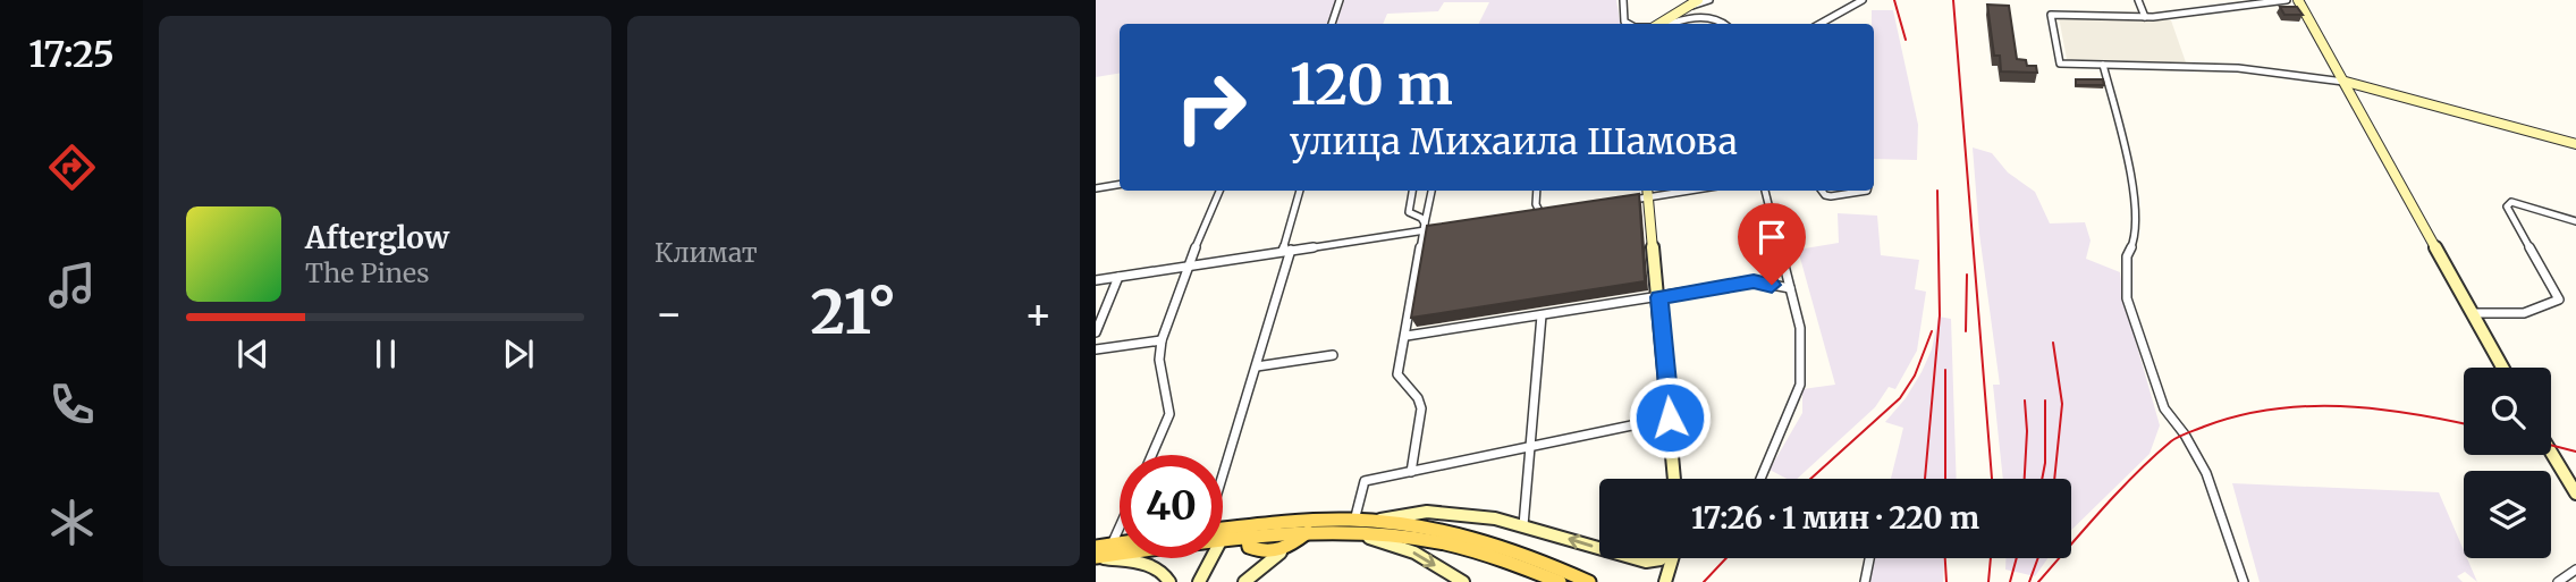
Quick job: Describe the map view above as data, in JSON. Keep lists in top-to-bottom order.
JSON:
{
  "page": {
    "tabs": "17:25",
    "tile": "Климат",
    "turn": ["120 m", "улица Михаила Шамова"],
    "song": ["Afterglow", "The Pines"],
    "heat": ["−", "21°", "+"],
    "limit": "40",
    "trip": "17:26 · 1 мин · 220 m"
  }
}
